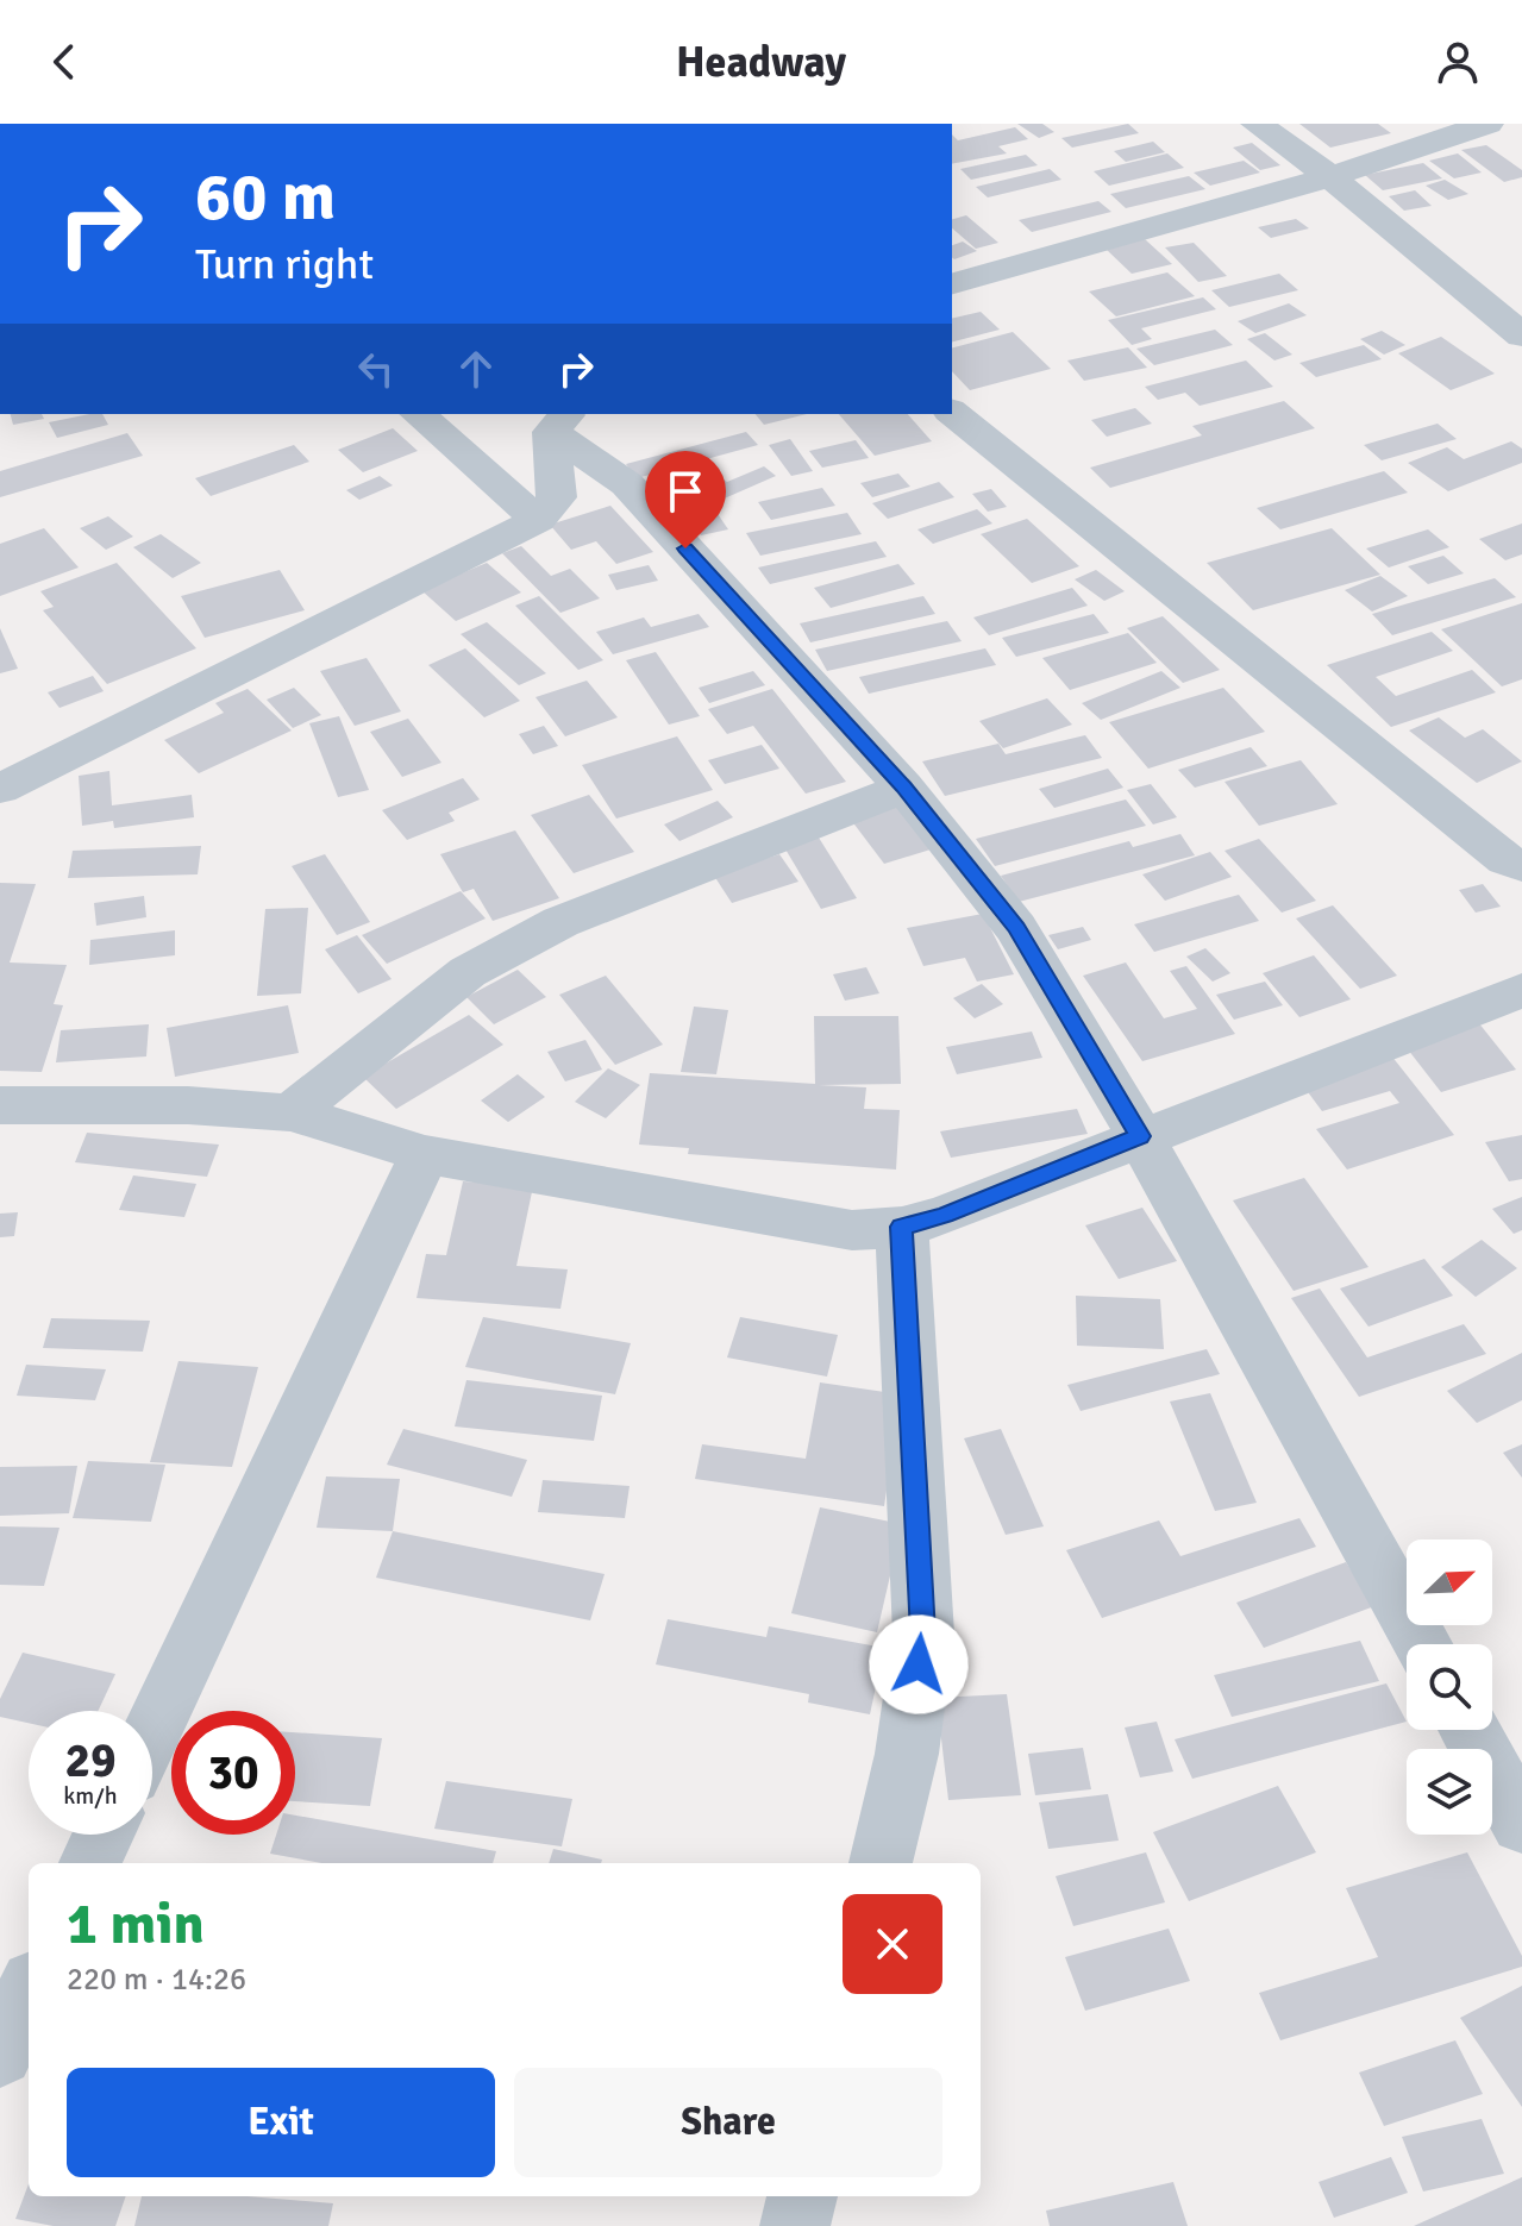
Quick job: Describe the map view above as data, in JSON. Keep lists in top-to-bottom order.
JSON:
{
  "north": "top right",
  "page": {
    "header": "Headway",
    "turn": ["60 m", "Turn right"],
    "speed": "29 km/h",
    "limit": "30",
    "heading": ["1 min", "220 m · 14:26"],
    "buttons": ["Exit", "Share"]
  }
}
